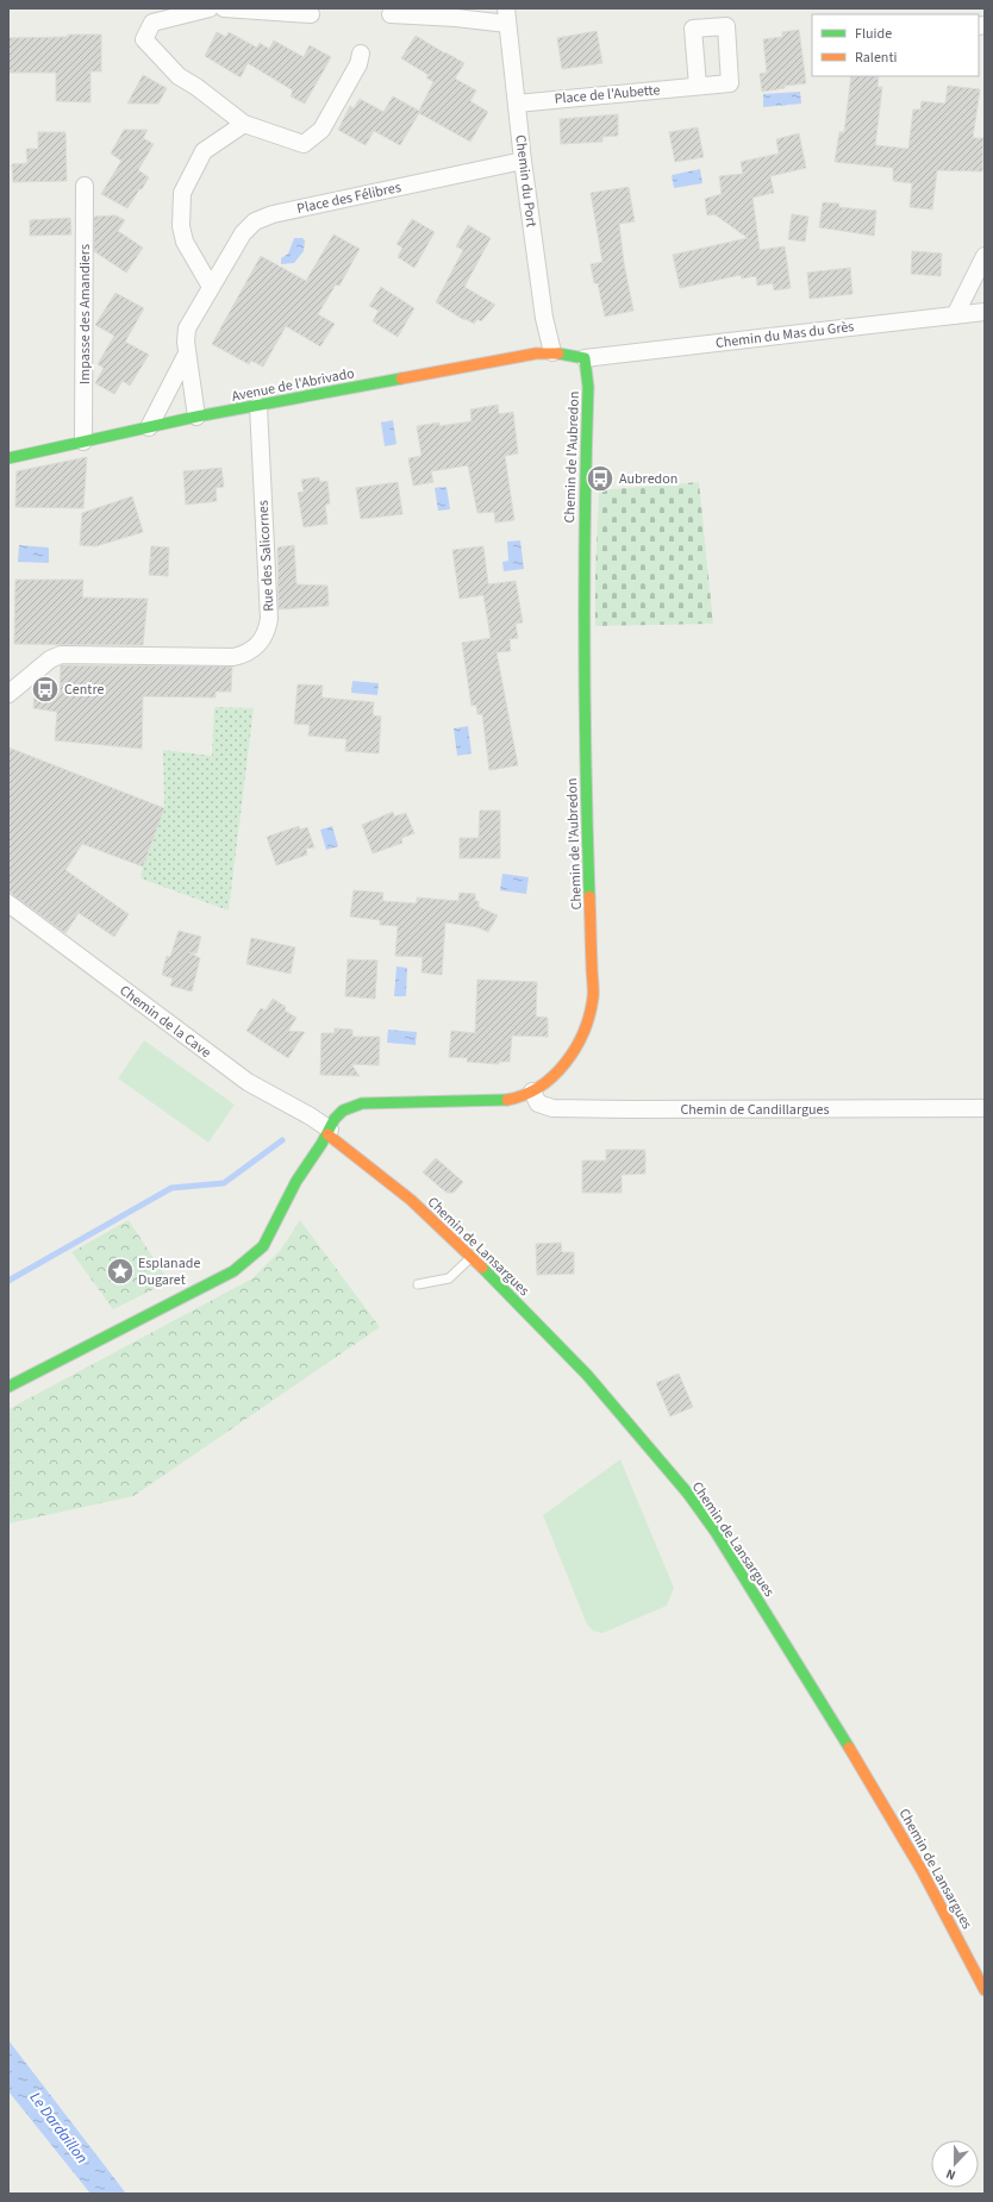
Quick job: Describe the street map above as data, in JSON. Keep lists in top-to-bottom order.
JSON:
{
  "streets": {
    "street": [
      "Place de l'Aubette",
      "Chemin du Port",
      "Place des Félibres",
      "Impasse des Amandiers",
      "Chemin du Mas du Grès",
      "Avenue de l'Abrivado",
      "Chemin de l'Aubredon",
      "Rue des Salicornes",
      "Chemin de la Cave",
      "Chemin de Candillargues",
      "Chemin de Lansargues"
    ]
  },
  "crossings": [
    ["Place de l'Aubette", "Chemin du Port"],
    ["Chemin du Port", "Place des Félibres"],
    ["Chemin du Port", "Avenue de l'Abrivado"],
    ["Place des Félibres", "Avenue de l'Abrivado"],
    ["Impasse des Amandiers", "Avenue de l'Abrivado"],
    ["Chemin du Mas du Grès", "Avenue de l'Abrivado"],
    ["Chemin du Mas du Grès", "Chemin de l'Aubredon"],
    ["Avenue de l'Abrivado", "Chemin de l'Aubredon"],
    ["Avenue de l'Abrivado", "Rue des Salicornes"],
    ["Chemin de l'Aubredon", "Chemin de la Cave"],
    ["Chemin de l'Aubredon", "Chemin de Candillargues"],
    ["Chemin de l'Aubredon", "Chemin de Lansargues"],
    ["Chemin de la Cave", "Chemin de Lansargues"]
  ],
  "water": ["Le Dardaillon"],
  "places": {
    "bus stop": ["Aubredon", "Centre"],
    "place": ["Esplanade Dugaret"]
  },
  "legend": ["Fluide", "Ralenti"],
  "north": "bottom"
}
